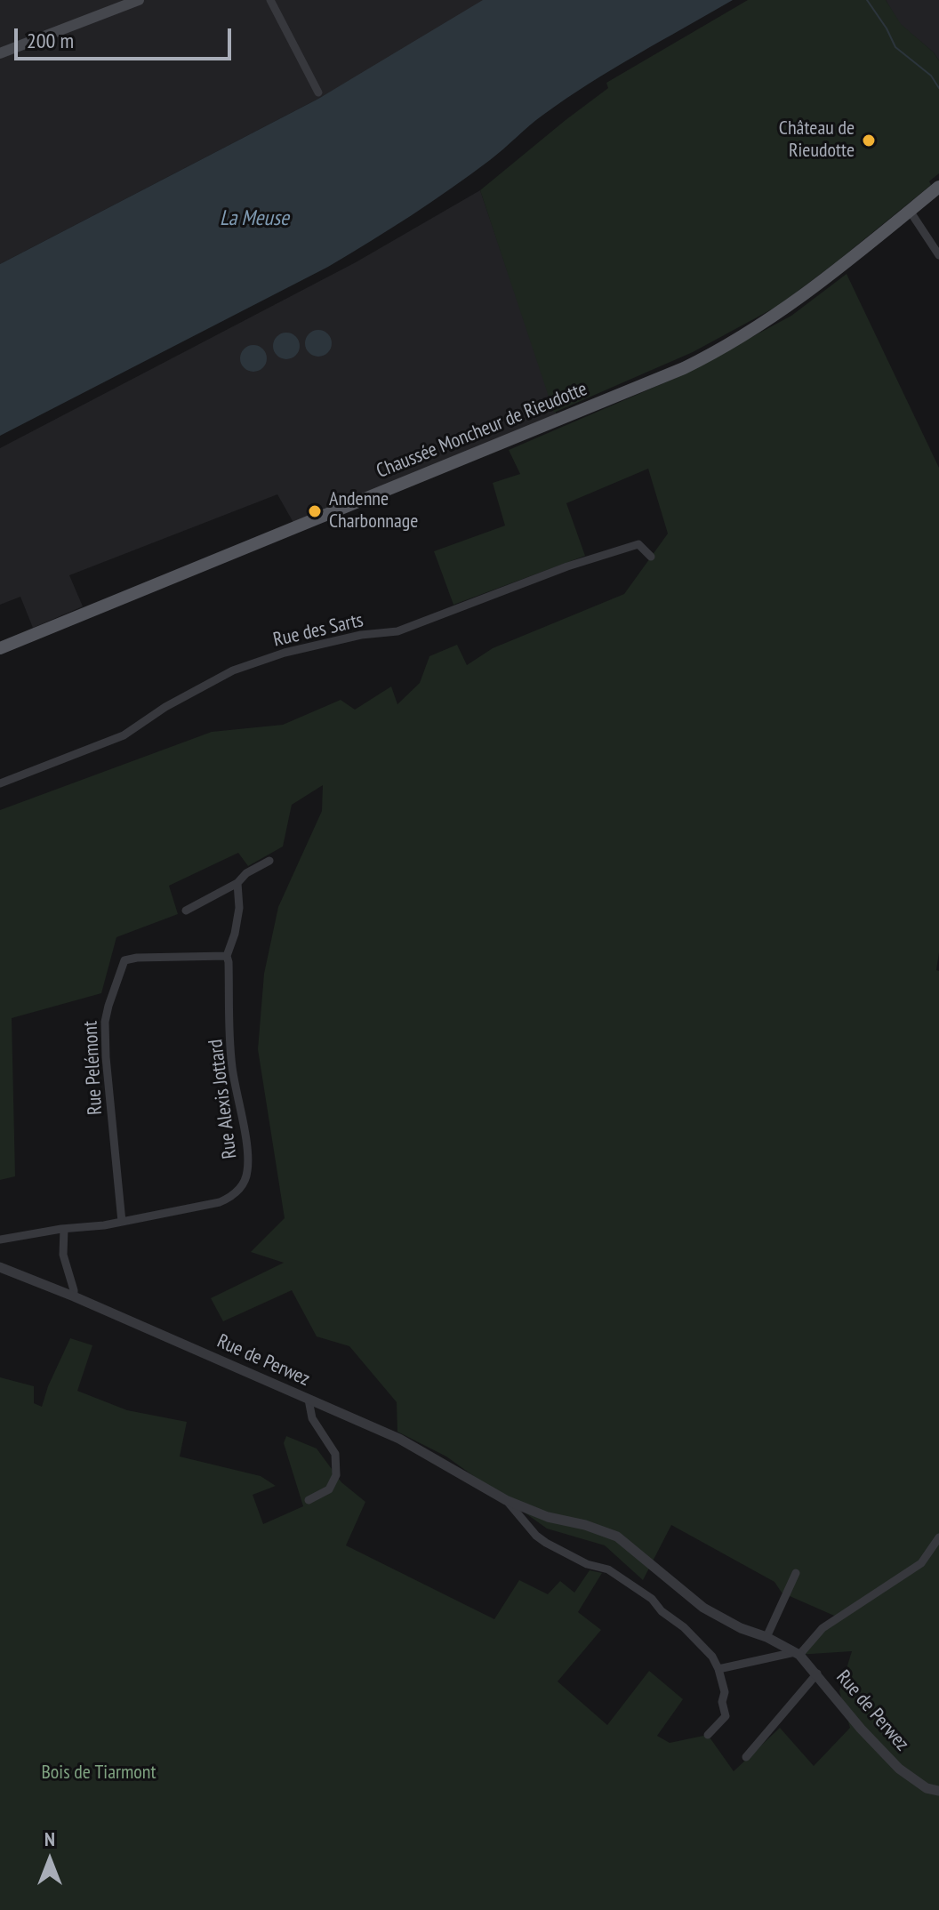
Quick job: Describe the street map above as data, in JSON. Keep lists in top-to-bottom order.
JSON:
{
  "streets": {
    "main road": ["Chaussée Moncheur de Rieudotte"],
    "street": [
      "Rue des Sarts",
      "Rue Pelémont",
      "Rue Alexis Jottard",
      "Rue de Perwez"
    ]
  },
  "crossings": [
    ["Rue Pelémont", "Rue Alexis Jottard"]
  ],
  "water": ["La Meuse"],
  "parks": ["Bois de Tiarmont"],
  "places": ["Château de Rieudotte", "Andenne Charbonnage"],
  "scale_bar": "200 m",
  "north": "top"
}
